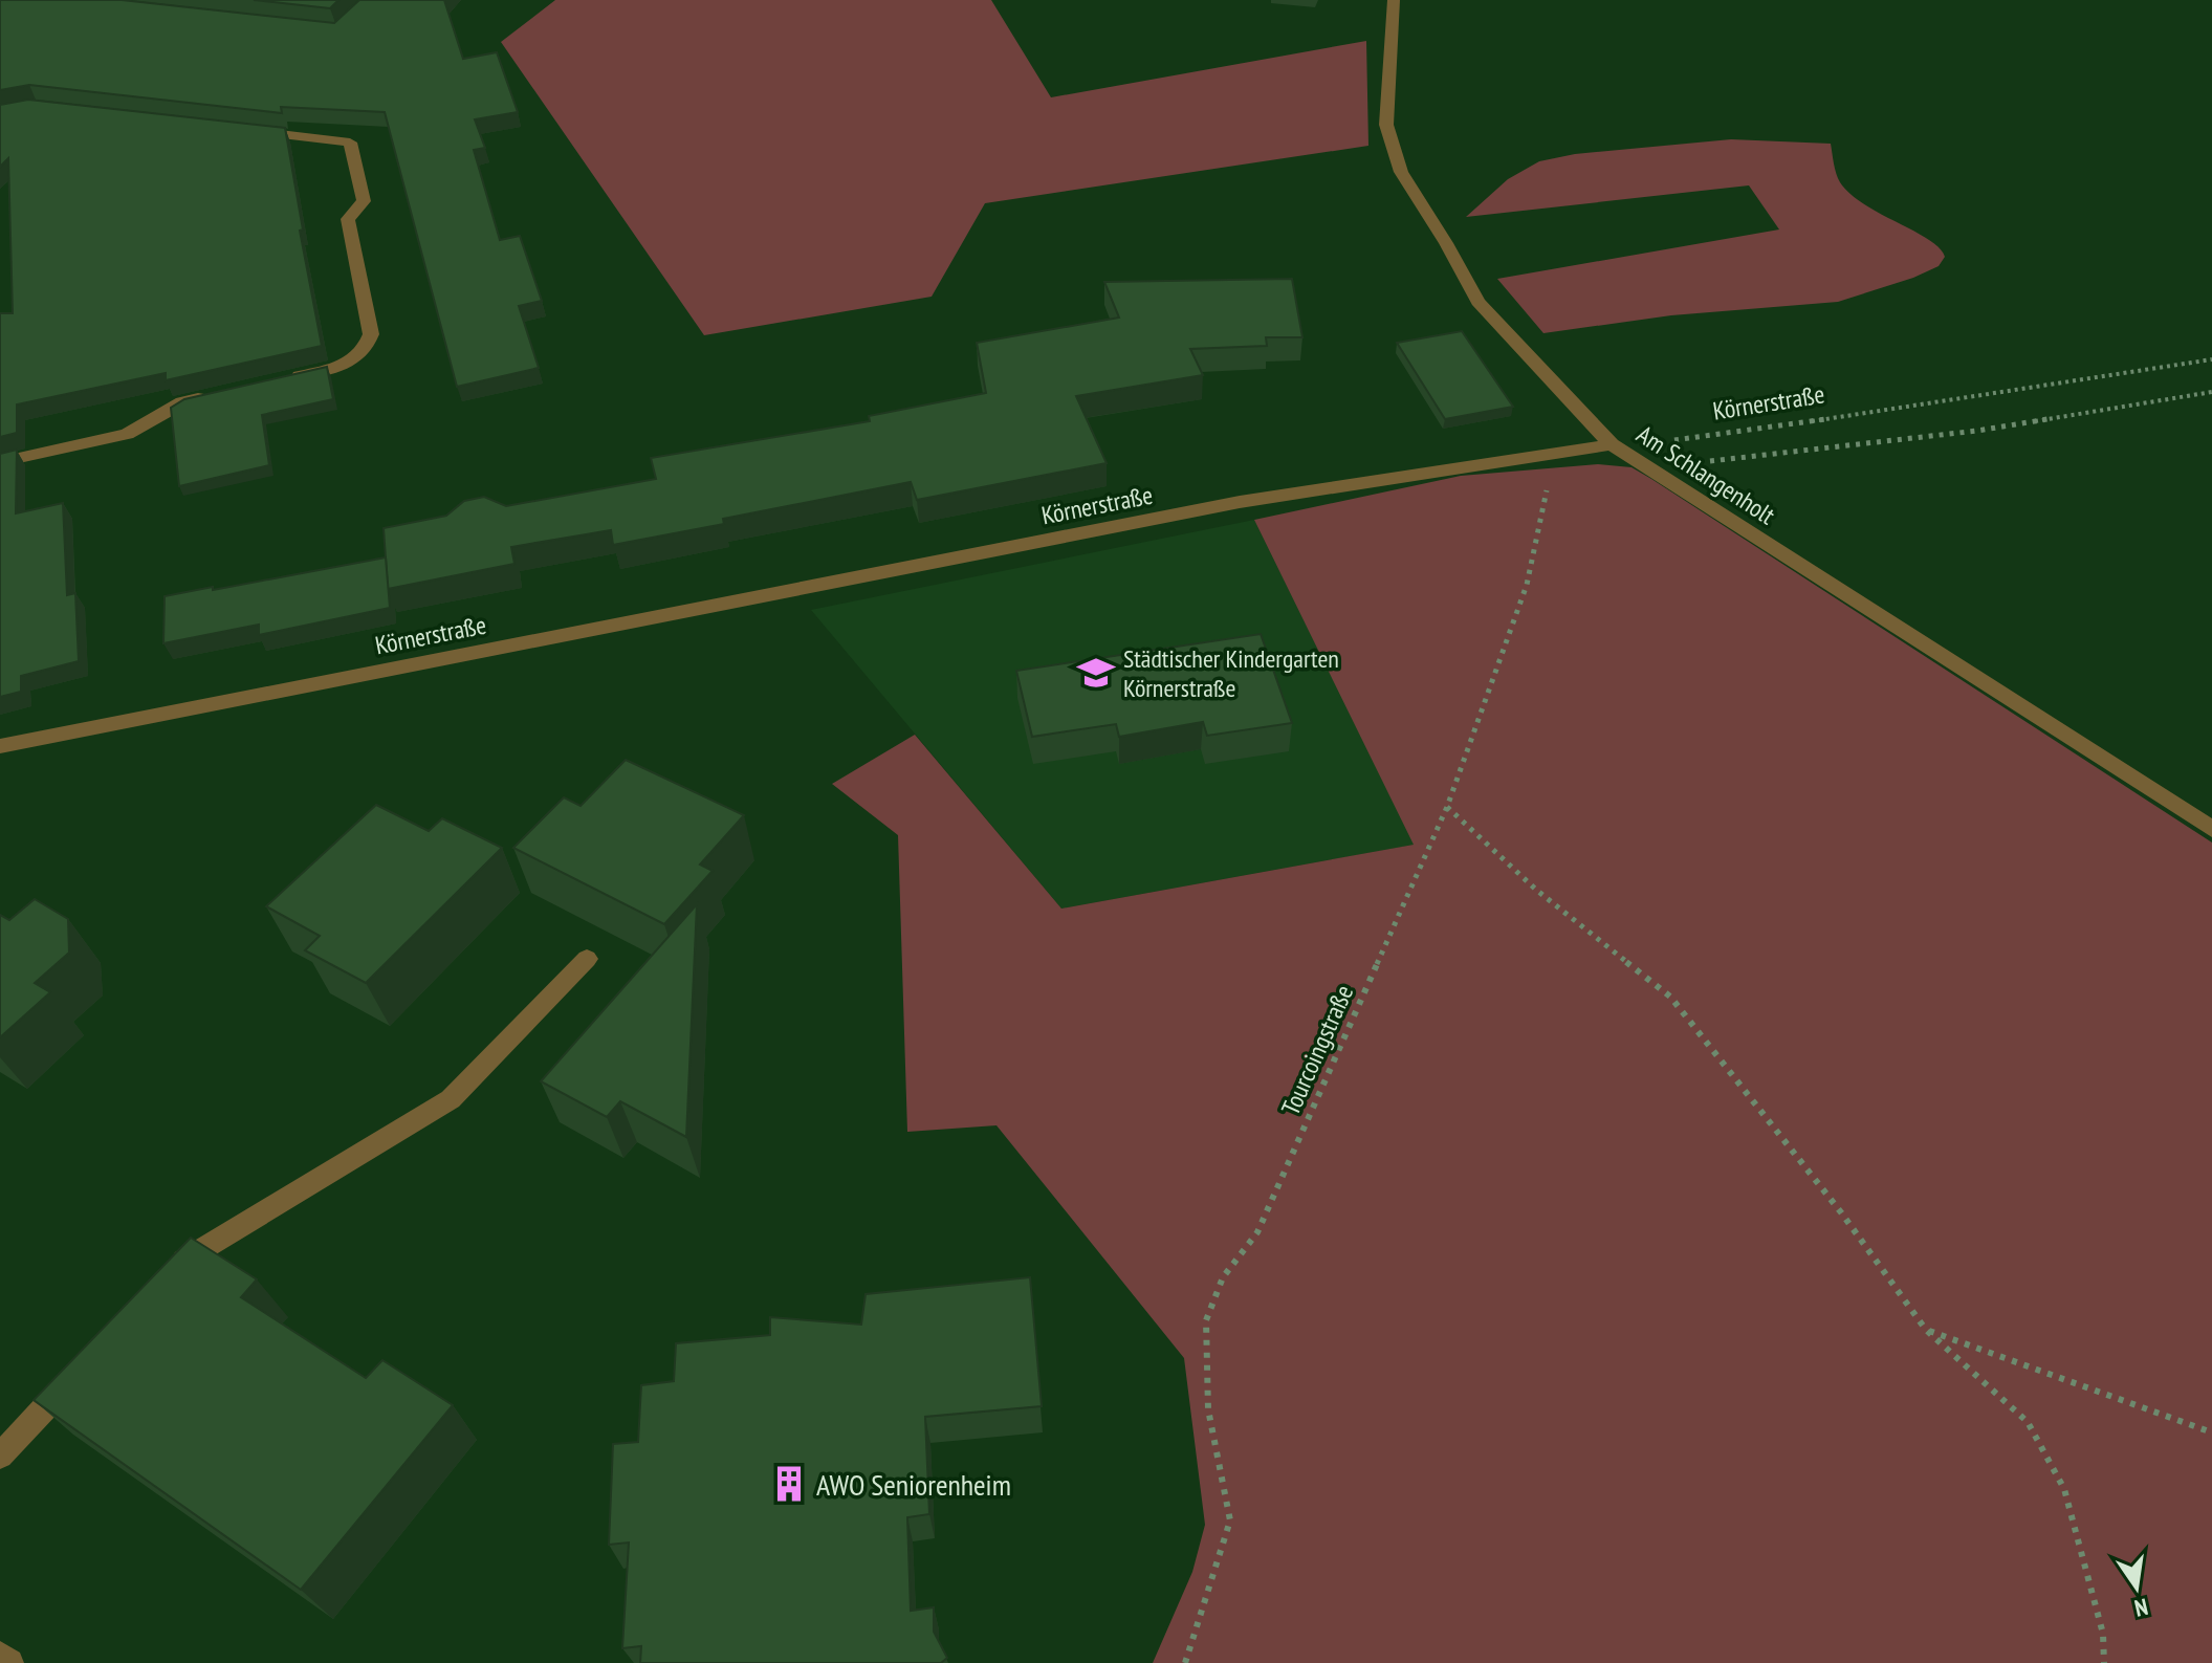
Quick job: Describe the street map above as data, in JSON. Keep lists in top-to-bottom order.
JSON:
{
  "streets": {
    "street": ["Körnerstraße", "Am Schlangenholt"],
    "path": ["Tourcoingstraße"]
  },
  "crossings": [
    ["Körnerstraße", "Am Schlangenholt"],
    ["Körnerstraße", "Tourcoingstraße"]
  ],
  "places": {
    "school or university": ["Städtischer Kindergarten Körnerstraße"],
    "building": ["AWO Seniorenheim"]
  },
  "north": "bottom"
}
